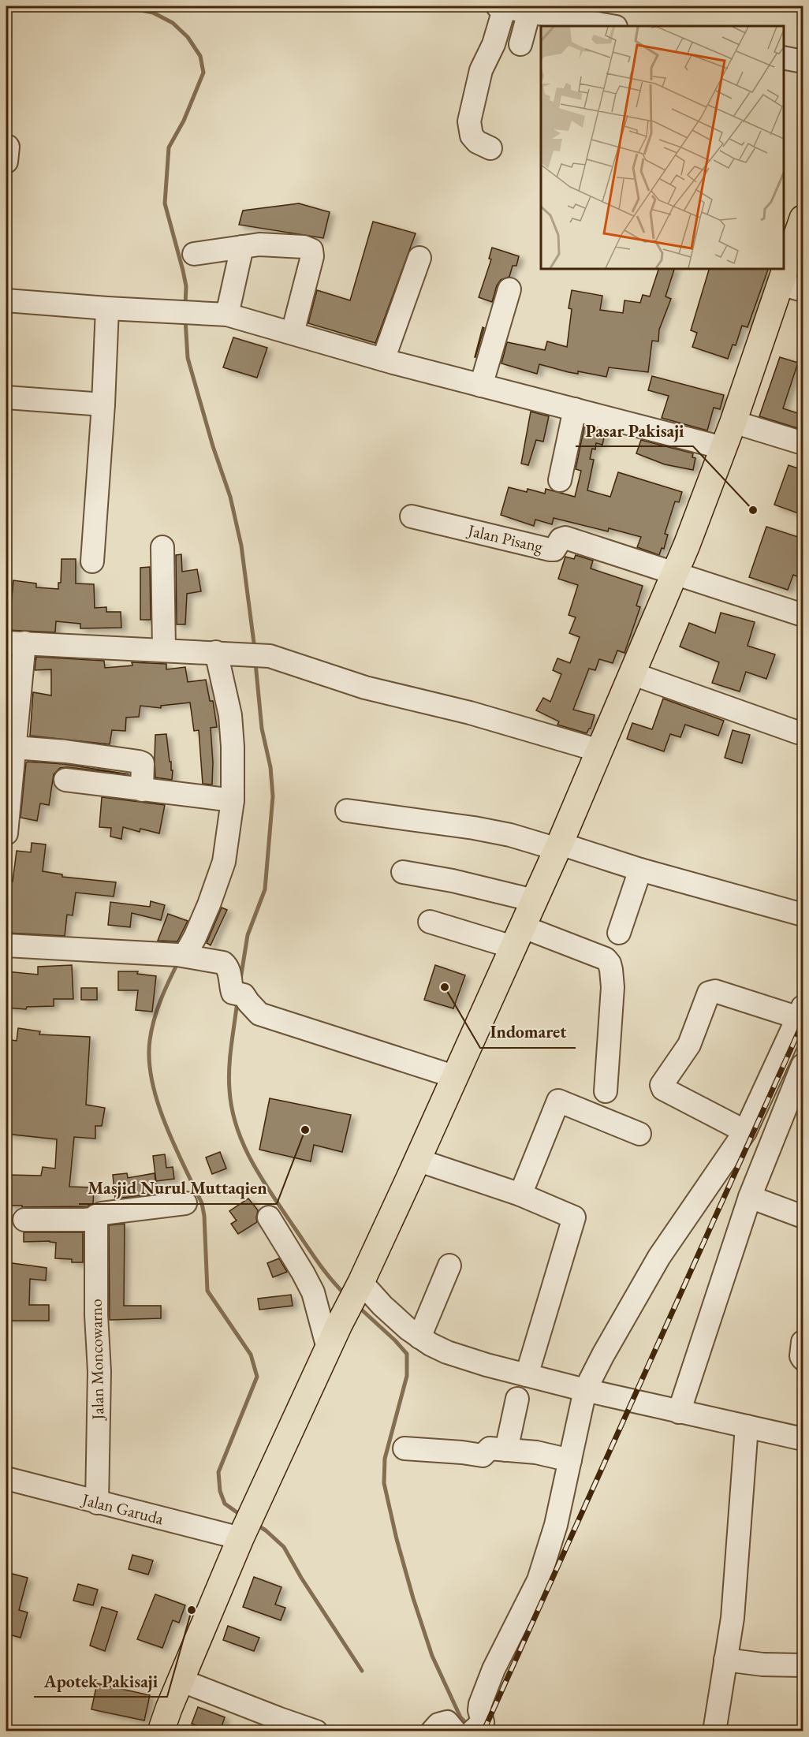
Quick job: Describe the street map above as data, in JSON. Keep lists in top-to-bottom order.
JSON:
{
  "streets": {
    "street": ["Jalan Pisang", "Jalan Moncowarno", "Jalan Garuda"]
  },
  "crossings": [
    ["Jalan Moncowarno", "Jalan Garuda"]
  ],
  "places": [
    "Pasar Pakisaji",
    "Indomaret",
    "Masjid Nurul Muttaqien",
    "Apotek Pakisaji"
  ]
}
